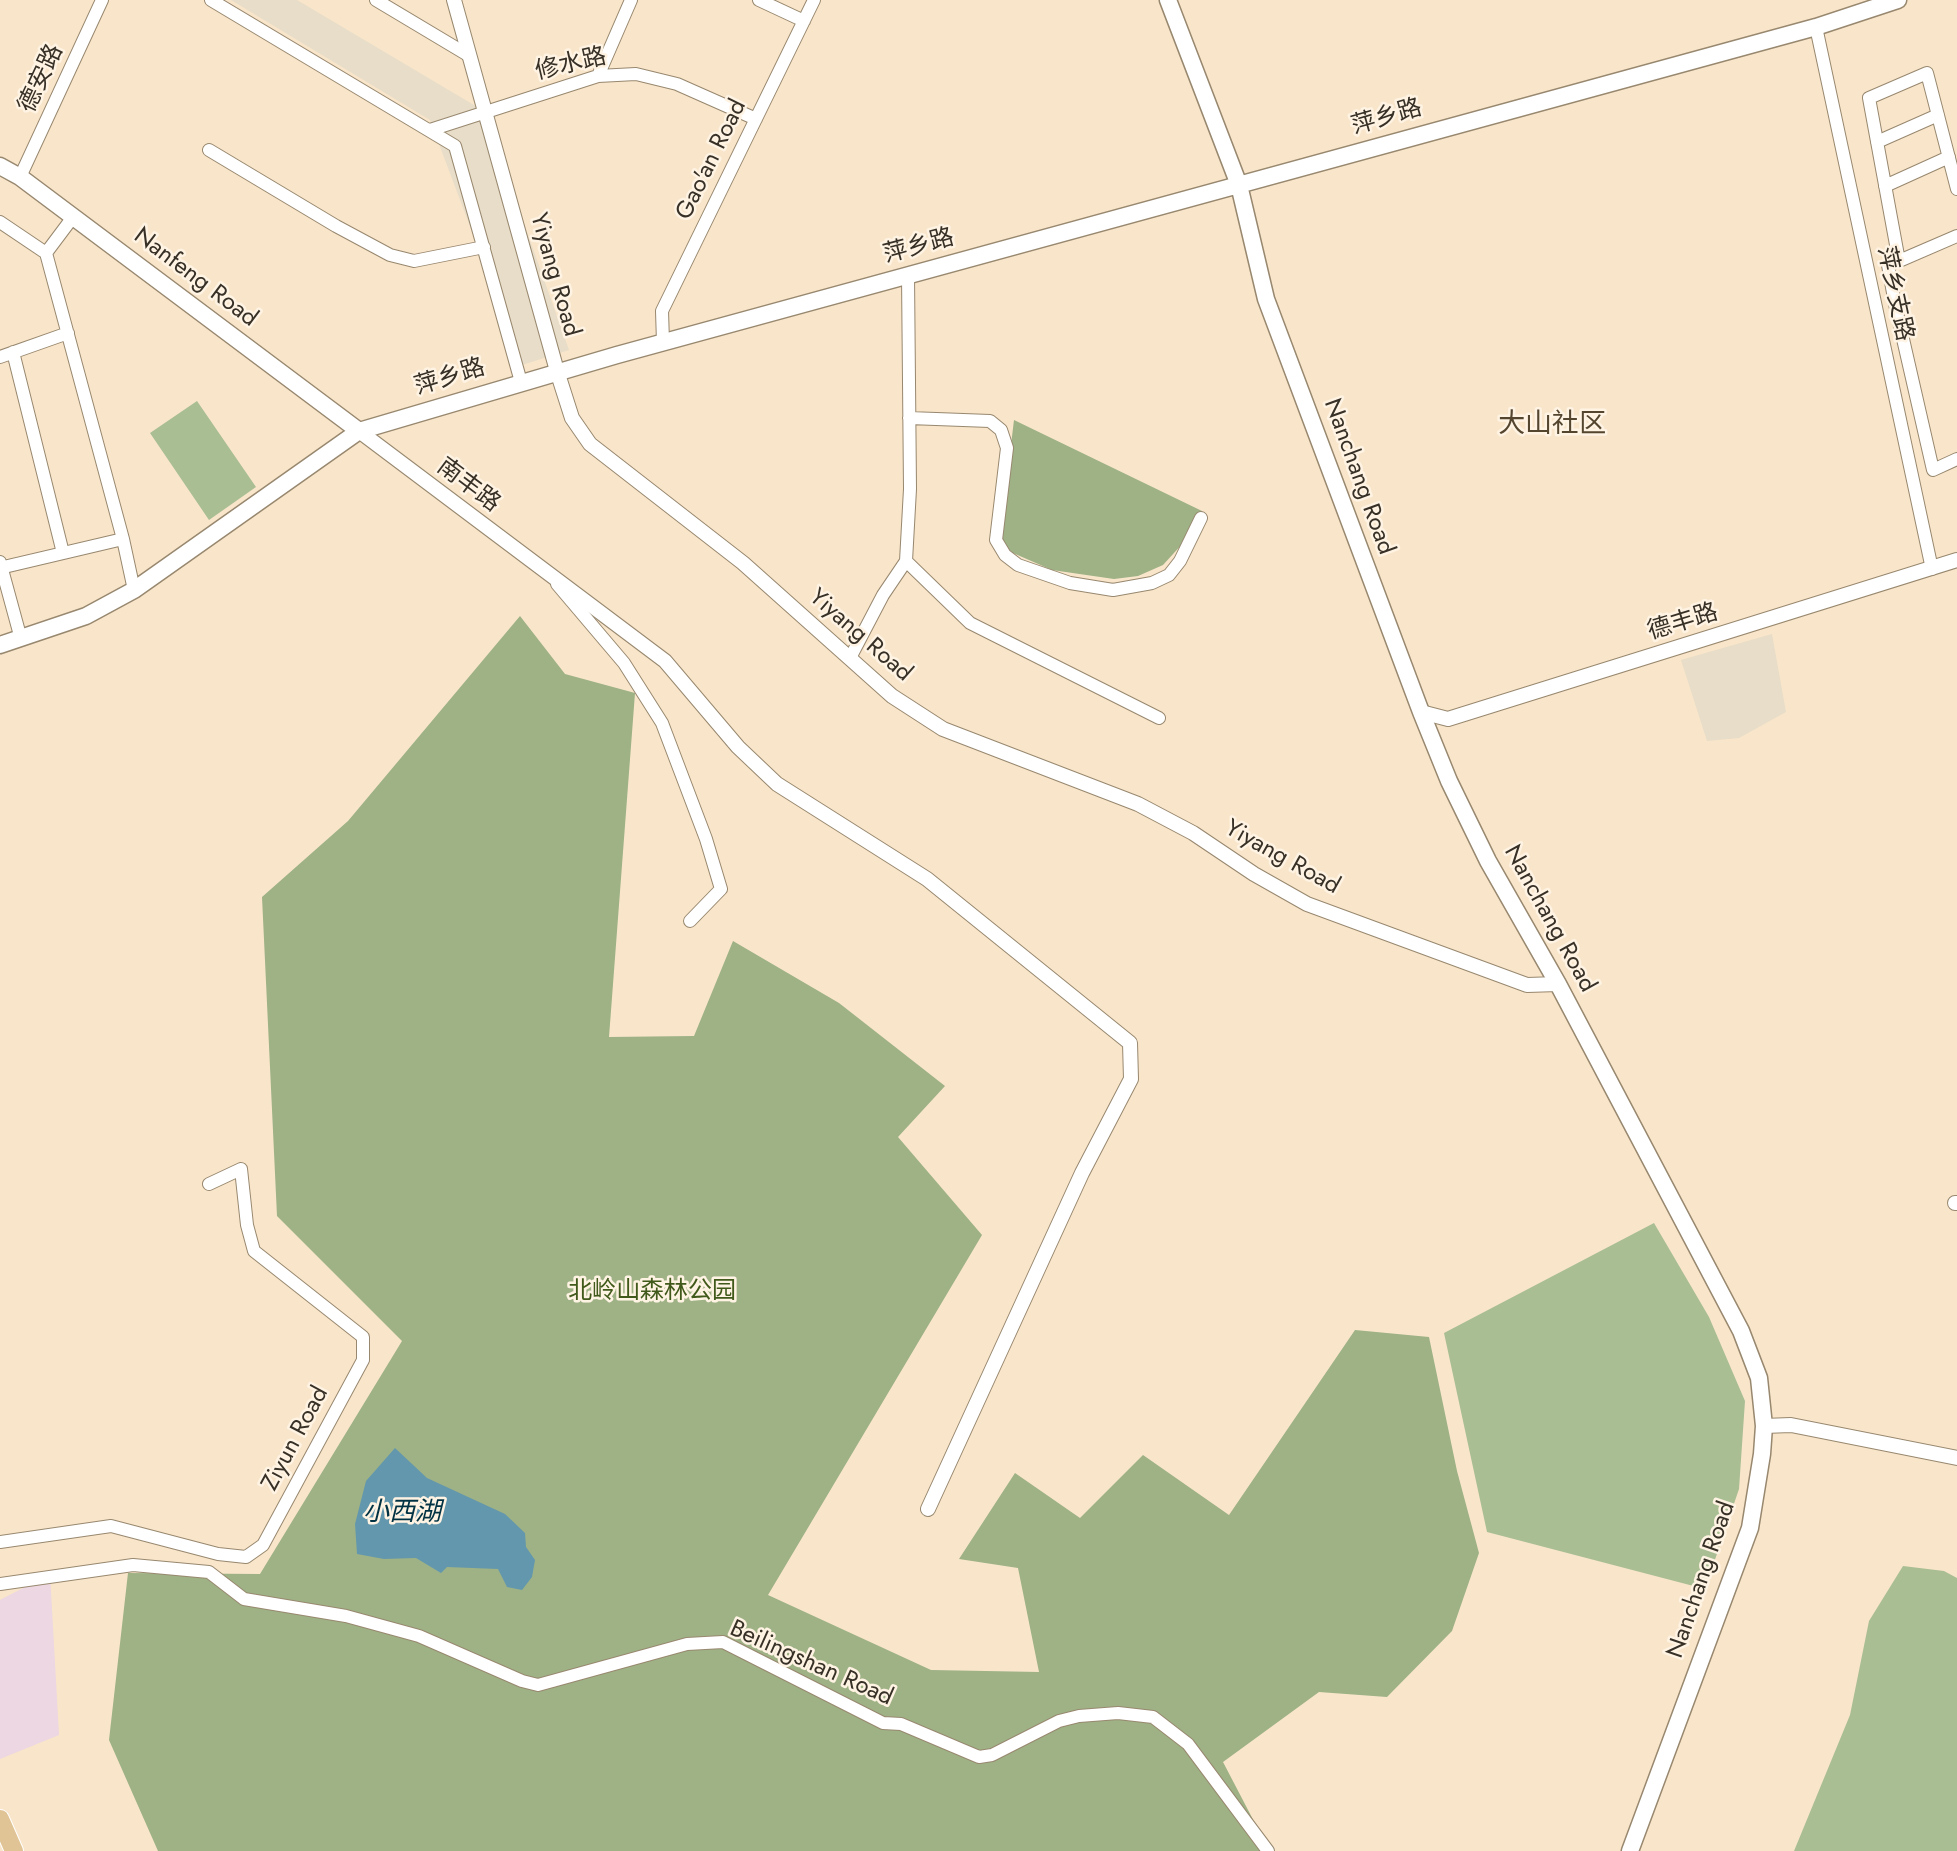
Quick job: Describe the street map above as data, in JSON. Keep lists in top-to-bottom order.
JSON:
{
  "streets": {
    "main road": ["萍乡路", "Nanfeng Road", "Nanchang Road"],
    "street": [
      "修水路",
      "德安路",
      "Gao'an Road",
      "Yiyang Road",
      "萍乡支路",
      "南丰路",
      "德丰路",
      "Ziyun Road",
      "Beilingshan Road"
    ]
  },
  "crossings": [
    ["修水路", "Gao'an Road"],
    ["修水路", "Yiyang Road"],
    ["德安路", "Nanfeng Road"],
    ["萍乡路", "Gao'an Road"],
    ["萍乡路", "Yiyang Road"],
    ["萍乡路", "Nanfeng Road"],
    ["萍乡路", "萍乡支路"],
    ["萍乡路", "Nanchang Road"],
    ["萍乡路", "南丰路"],
    ["Yiyang Road", "Nanchang Road"],
    ["Nanfeng Road", "南丰路"],
    ["萍乡支路", "德丰路"],
    ["Nanchang Road", "德丰路"]
  ],
  "districts": ["大山社区"],
  "water": ["小西湖"],
  "parks": ["北岭山森林公园"]
}
